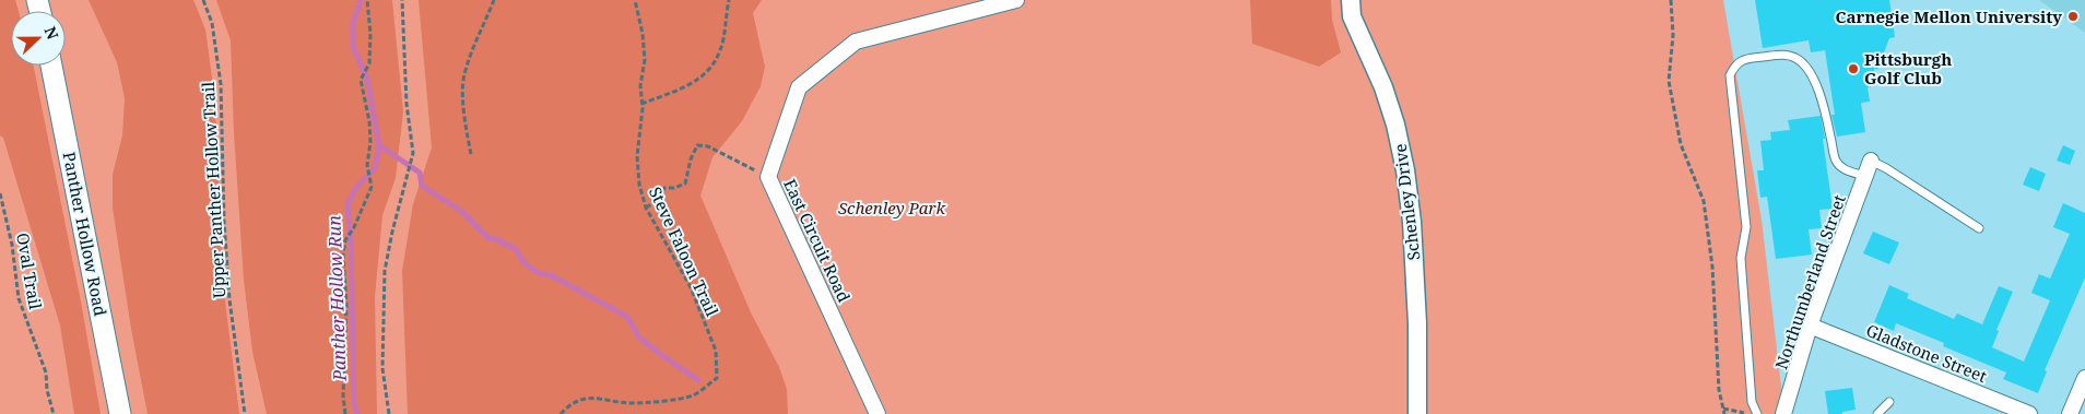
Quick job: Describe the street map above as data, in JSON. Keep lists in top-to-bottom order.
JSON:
{
  "streets": {
    "main road": ["Panther Hollow Road"],
    "street": [
      "Schenley Drive",
      "East Circuit Road",
      "Northumberland Street",
      "Gladstone Street"
    ],
    "path": ["Upper Panther Hollow Trail", "Steve Faloon Trail", "Oval Trail"]
  },
  "crossings": [
    ["Northumberland Street", "Gladstone Street"]
  ],
  "water": ["Panther Hollow Run"],
  "parks": ["Schenley Park"],
  "places": ["Carnegie Mellon University", "Pittsburgh Golf Club"],
  "north": "right"
}
